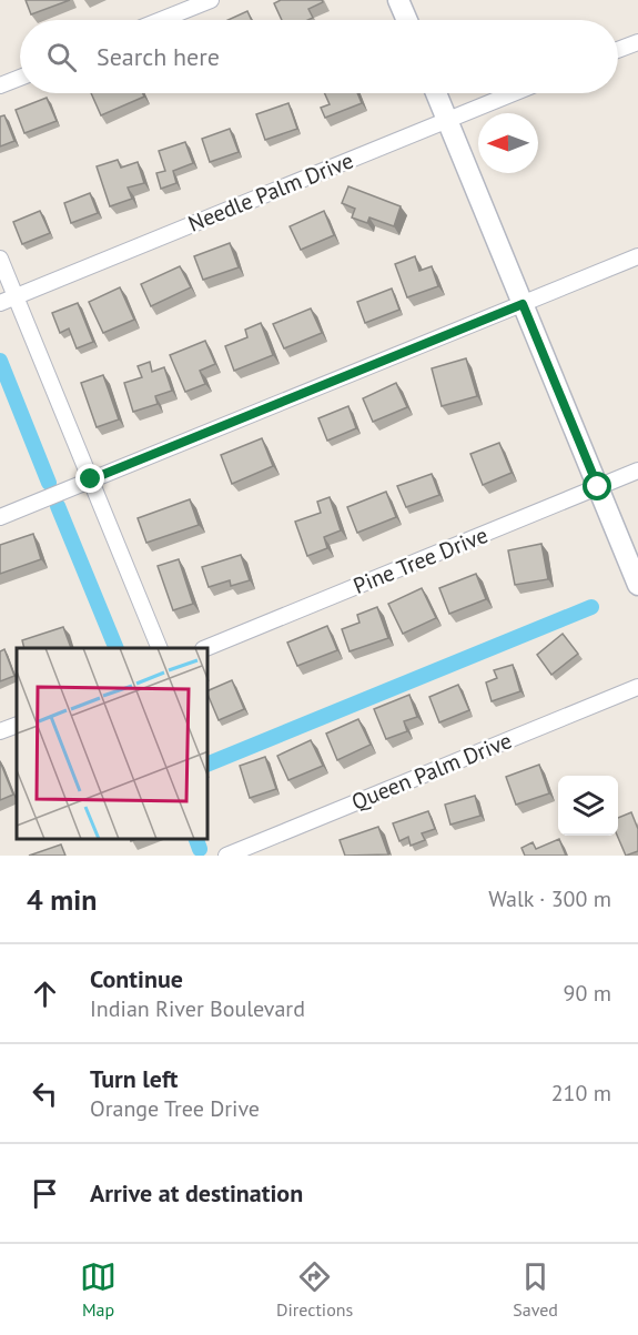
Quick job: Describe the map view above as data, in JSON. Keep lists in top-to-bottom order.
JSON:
{
  "streets": {
    "street": ["Needle Palm Drive", "Pine Tree Drive", "Queen Palm Drive"]
  },
  "north": "left",
  "page": {
    "search": "Search here",
    "heading": ["4 min", "Walk · 300 m"],
    "list": [
      ["Continue", "Indian River Boulevard", "90 m"],
      ["Turn left", "Orange Tree Drive", "210 m"],
      "Arrive at destination"
    ],
    "nav": ["Map", "Directions", "Saved"]
  }
}
